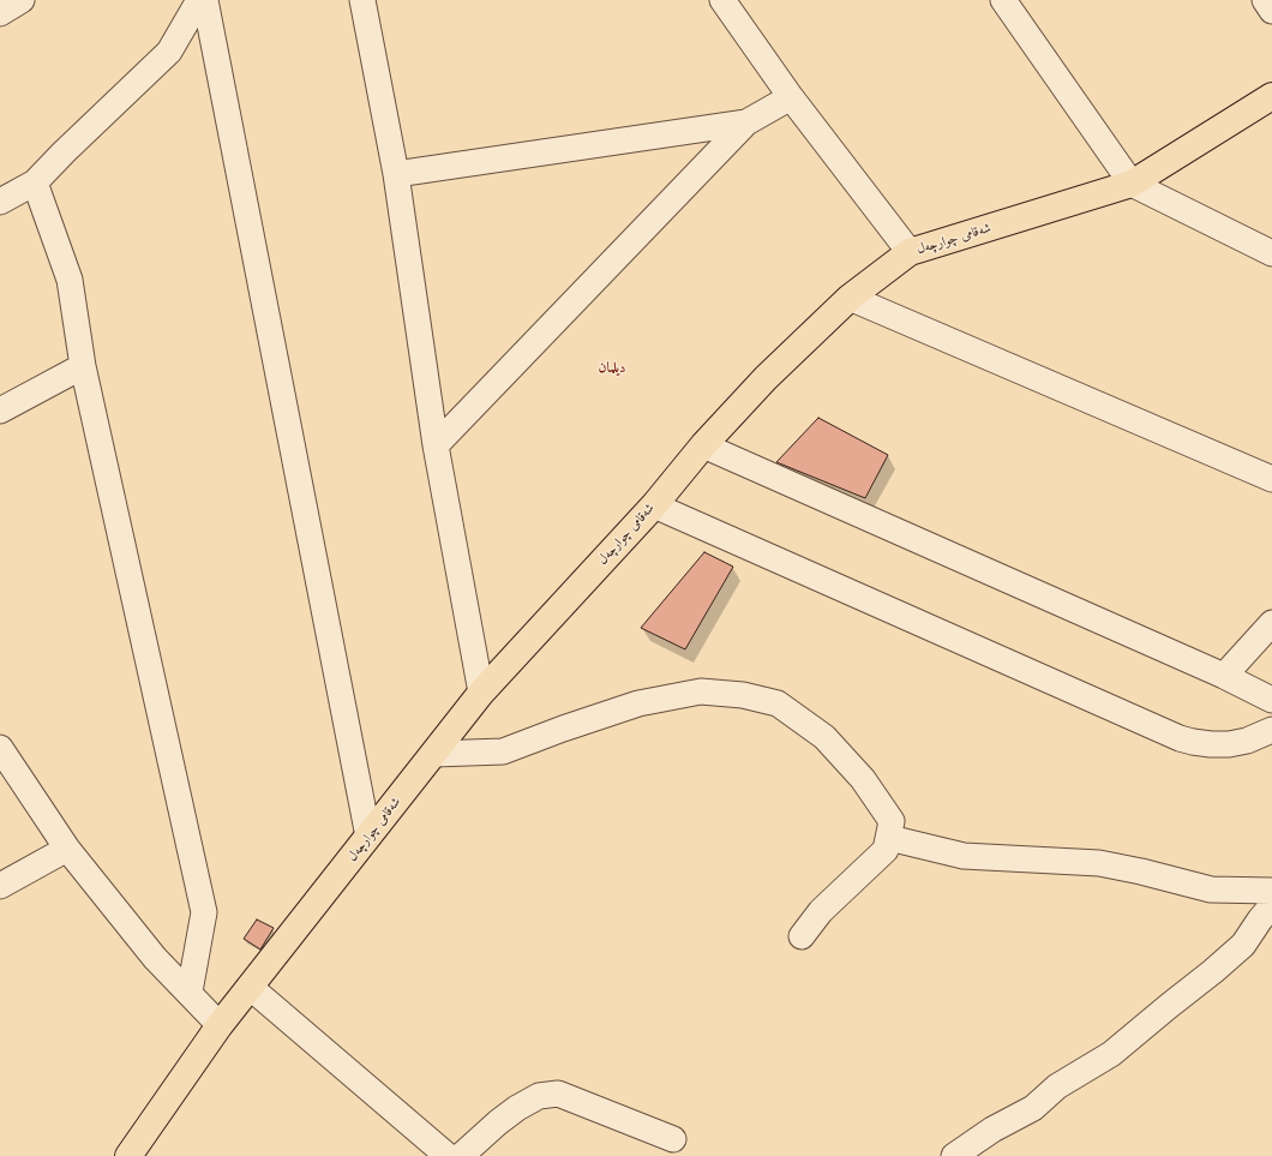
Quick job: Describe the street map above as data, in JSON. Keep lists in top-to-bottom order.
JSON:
{
  "streets": {
    "main road": ["شەقامی چوارچەل"]
  },
  "districts": ["دیلمان"]
}
